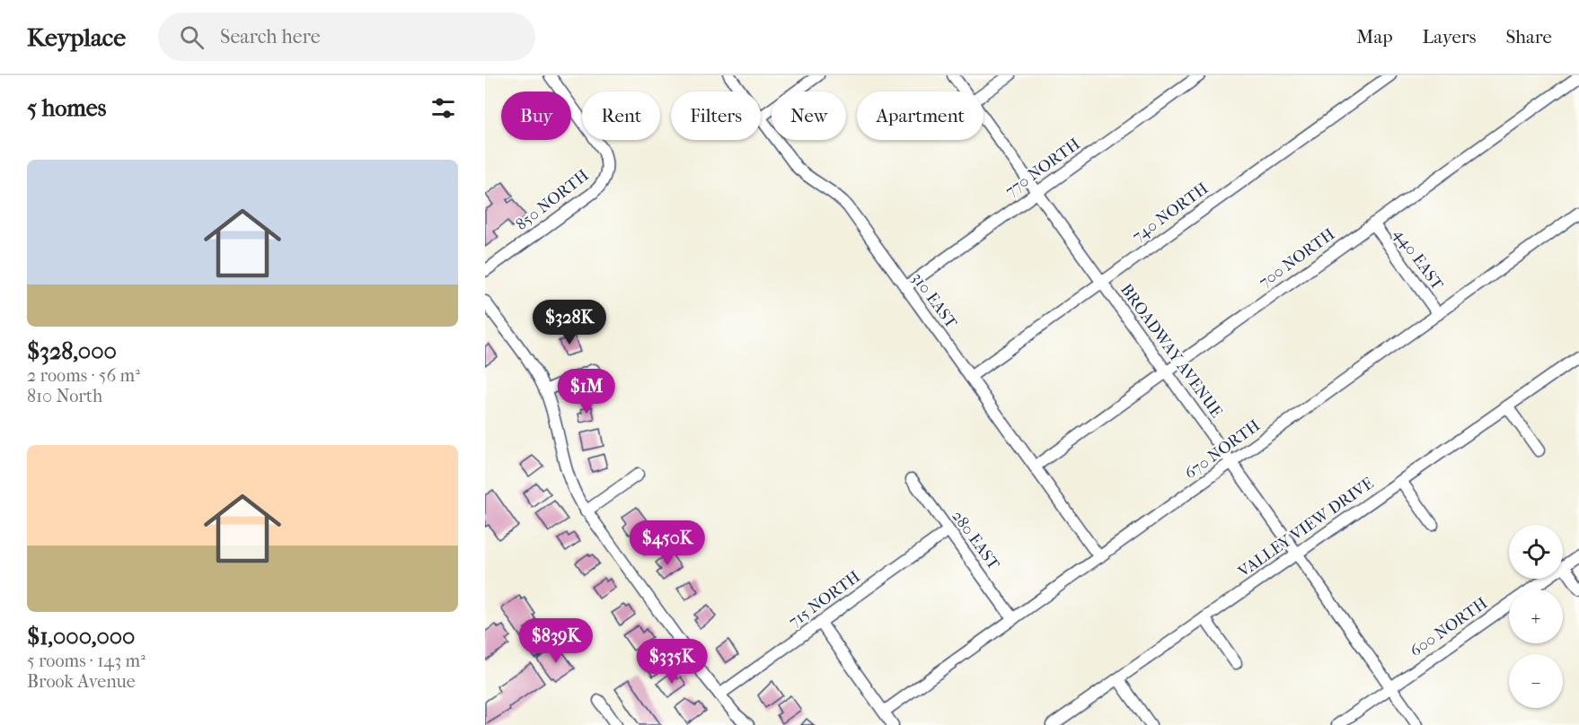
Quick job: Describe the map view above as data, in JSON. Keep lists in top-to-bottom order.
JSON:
{
  "streets": {
    "street": [
      "770 NORTH",
      "850 NORTH",
      "740 NORTH",
      "700 NORTH",
      "440 EAST",
      "310 EAST",
      "BROADWAY AVENUE",
      "670 NORTH",
      "VALLEY VIEW DRIVE",
      "280 EAST",
      "715 NORTH",
      "600 NORTH"
    ]
  },
  "crossings": [
    ["770 NORTH", "310 EAST"],
    ["770 NORTH", "BROADWAY AVENUE"],
    ["740 NORTH", "310 EAST"],
    ["740 NORTH", "BROADWAY AVENUE"],
    ["700 NORTH", "440 EAST"],
    ["700 NORTH", "310 EAST"],
    ["700 NORTH", "BROADWAY AVENUE"],
    ["440 EAST", "670 NORTH"],
    ["310 EAST", "670 NORTH"],
    ["BROADWAY AVENUE", "670 NORTH"],
    ["BROADWAY AVENUE", "VALLEY VIEW DRIVE"],
    ["BROADWAY AVENUE", "600 NORTH"],
    ["670 NORTH", "280 EAST"],
    ["280 EAST", "715 NORTH"]
  ],
  "page": {
    "header": "Keyplace",
    "search": "Search here",
    "nav": ["Map", "Layers", "Share"],
    "heading": "5 homes",
    "chip": [
      "Buy",
      "Rent",
      "Filters",
      "New",
      "Apartment"
    ],
    "list": [
      {
        "name": "$328,000",
        "note": "2 rooms · 56 m² · 810 North"
      },
      {
        "name": "$1,000,000",
        "note": "5 rooms · 143 m² · Brook Avenue"
      }
    ],
    "price": [
      "$328K",
      "$1M",
      "$450K",
      "$839K",
      "$335K"
    ],
    "map_buttons": ["+", "−"]
  }
}
